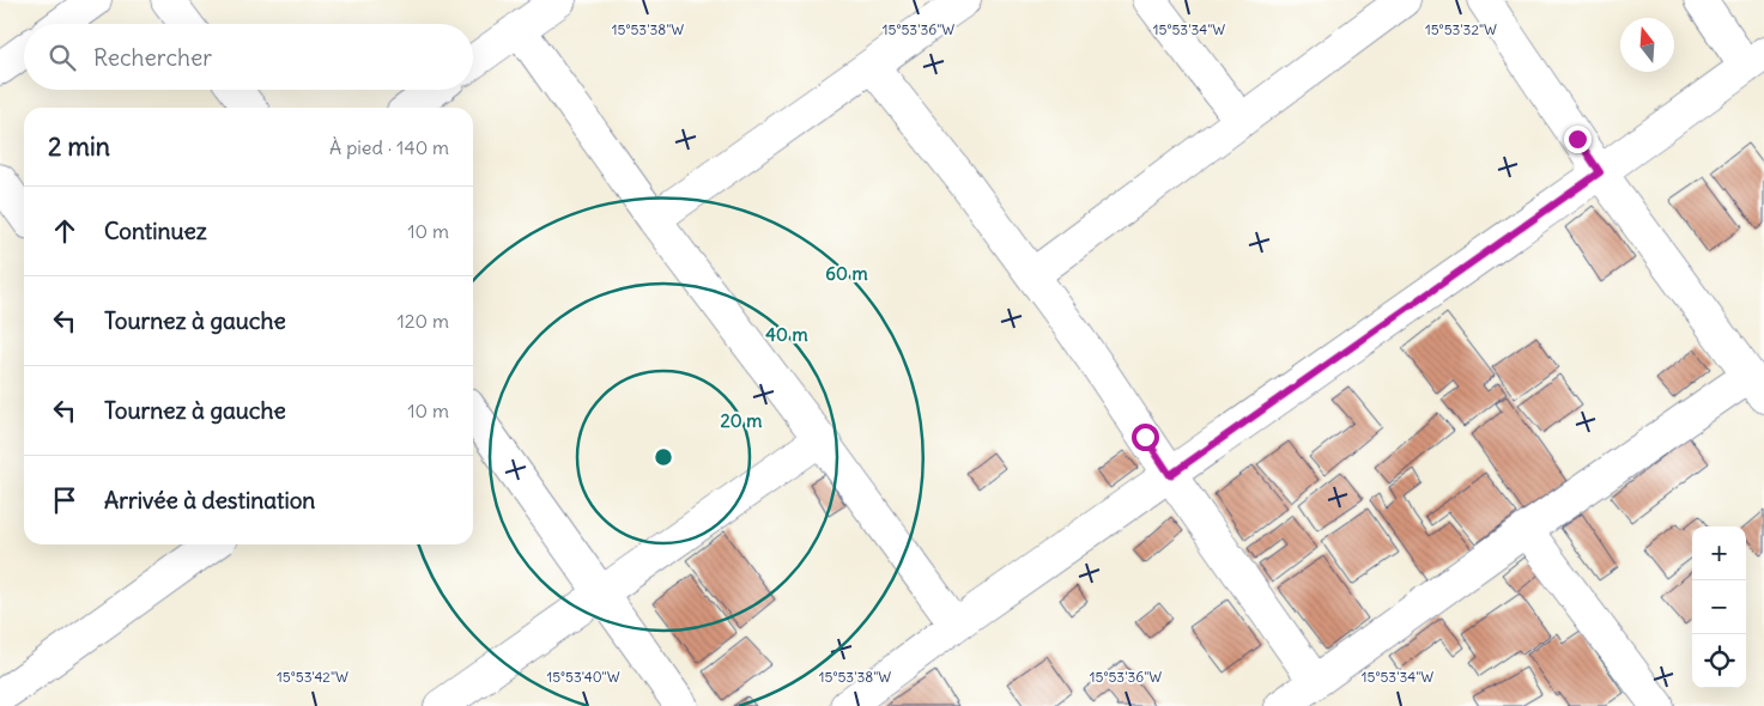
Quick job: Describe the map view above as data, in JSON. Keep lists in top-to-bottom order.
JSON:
{
  "north": "top",
  "page": {
    "search": "Rechercher",
    "heading": ["2 min", "À pied · 140 m"],
    "list": [
      ["Continuez", "10 m"],
      ["Tournez à gauche", "120 m"],
      ["Tournez à gauche", "10 m"],
      "Arrivée à destination"
    ],
    "map_buttons": ["+", "−"]
  },
  "coordinates": [
    "15°53'38\"W",
    "15°53'36\"W",
    "15°53'34\"W",
    "15°53'32\"W",
    "15°53'42\"W",
    "15°53'40\"W"
  ],
  "rings": ["60 m", "40 m", "20 m"]
}
